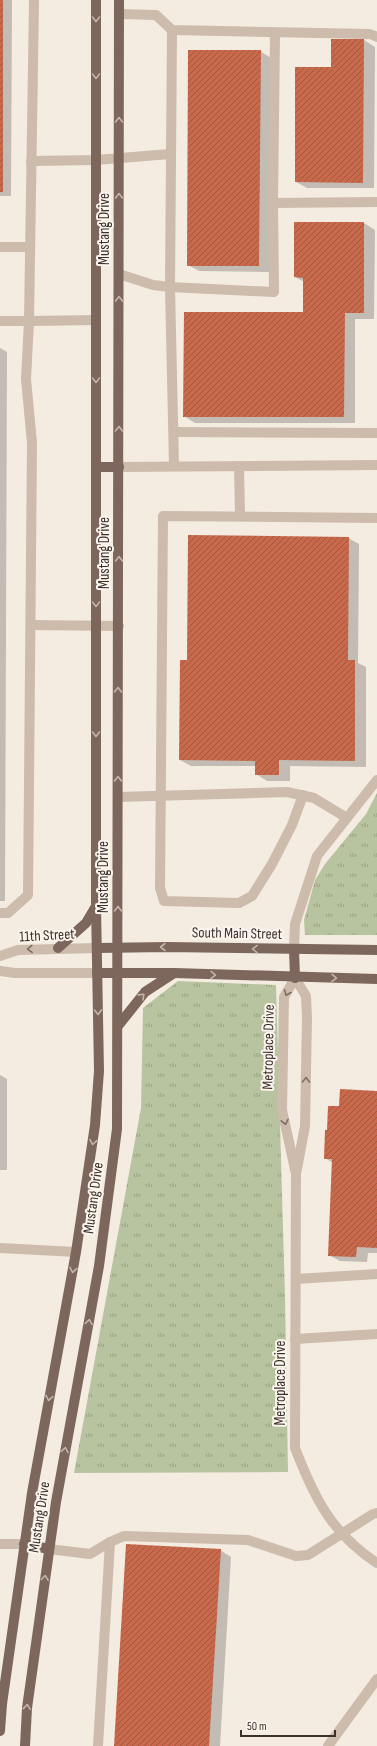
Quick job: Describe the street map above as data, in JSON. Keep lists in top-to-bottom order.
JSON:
{
  "streets": {
    "main road": ["Mustang Drive", "South Main Street"],
    "street": ["11th Street", "Metroplace Drive"]
  },
  "crossings": [
    ["Mustang Drive", "South Main Street"],
    ["Mustang Drive", "11th Street"],
    ["South Main Street", "11th Street"]
  ],
  "scale_bar": "50 m"
}
